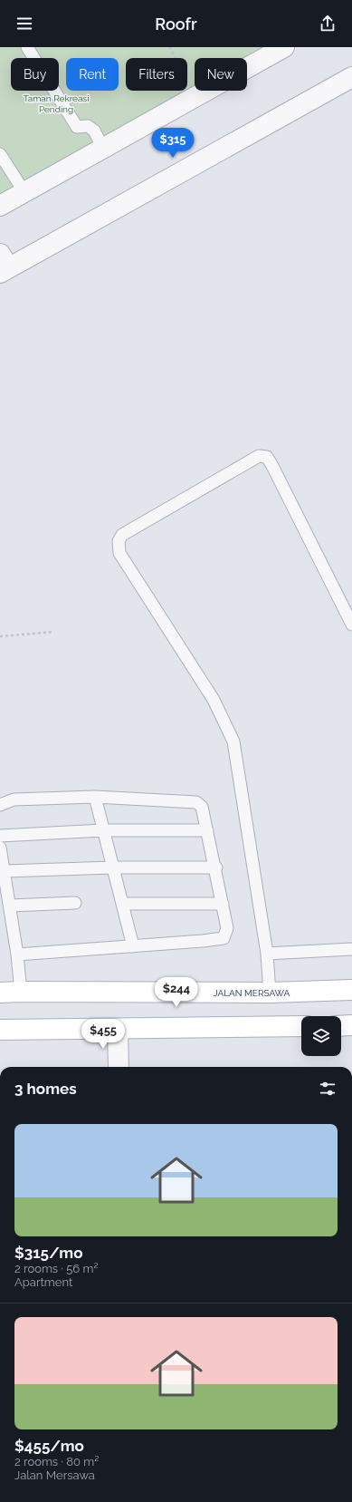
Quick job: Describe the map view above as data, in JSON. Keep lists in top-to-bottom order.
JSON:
{
  "streets": {
    "street": ["JALAN MERSAWA"]
  },
  "parks": ["Taman Rekreasi Pending"],
  "page": {
    "header": "Roofr",
    "chip": [
      "Buy",
      "Rent",
      "Filters",
      "New"
    ],
    "price": ["$315", "$244", "$455"],
    "heading": "3 homes",
    "list": [
      {
        "name": "$315/mo",
        "note": "2 rooms · 56 m² · Apartment"
      },
      {
        "name": "$455/mo",
        "note": "2 rooms · 80 m² · Jalan Mersawa"
      }
    ]
  }
}
